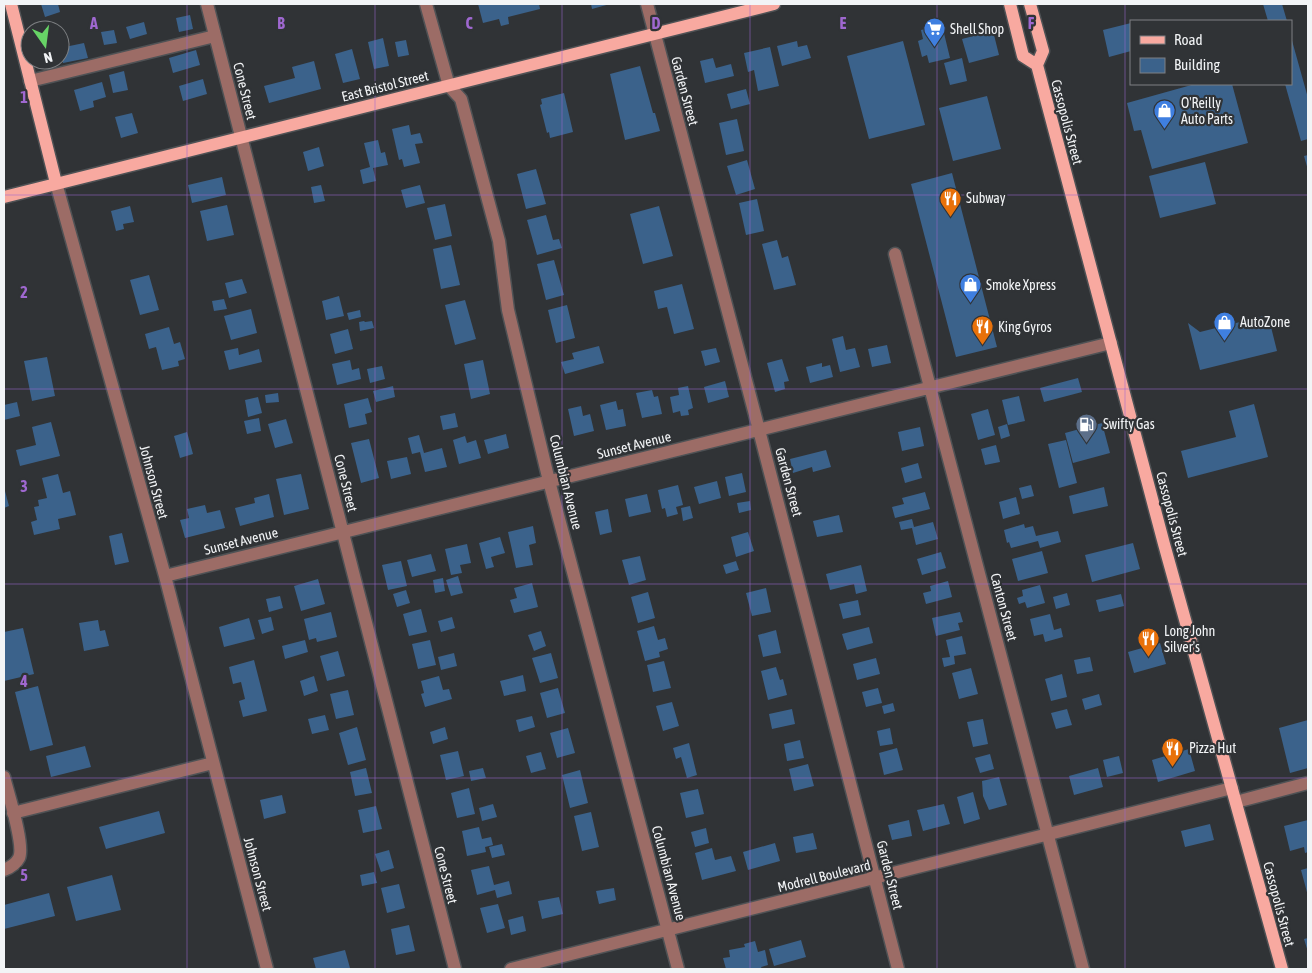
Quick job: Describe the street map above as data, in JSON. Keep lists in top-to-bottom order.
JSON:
{
  "streets": {
    "main road": ["East Bristol Street", "Cassopolis Street", "Johnson Street"],
    "street": [
      "Cone Street",
      "Garden Street",
      "Sunset Avenue",
      "Columbian Avenue",
      "Canton Street",
      "Modrell Boulevard"
    ]
  },
  "crossings": [
    ["East Bristol Street", "Cone Street"],
    ["East Bristol Street", "Garden Street"],
    ["East Bristol Street", "Johnson Street"],
    ["East Bristol Street", "Columbian Avenue"],
    ["Cone Street", "Sunset Avenue"],
    ["Garden Street", "Sunset Avenue"],
    ["Garden Street", "Modrell Boulevard"],
    ["Cassopolis Street", "Sunset Avenue"],
    ["Cassopolis Street", "Modrell Boulevard"],
    ["Sunset Avenue", "Johnson Street"],
    ["Sunset Avenue", "Columbian Avenue"],
    ["Sunset Avenue", "Canton Street"],
    ["Columbian Avenue", "Modrell Boulevard"],
    ["Canton Street", "Modrell Boulevard"]
  ],
  "places": {
    "supermarket": ["Shell Shop"],
    "shop": ["O'Reilly Auto Parts", "Smoke Xpress", "AutoZone"],
    "restaurant": [
      "Subway",
      "King Gyros",
      "Long John Silver's",
      "Pizza Hut"
    ],
    "fuel station": ["Swifty Gas"]
  },
  "legend": ["Road", "Building"],
  "north": "bottom",
  "grid": {
    "columns": [
      "A",
      "B",
      "C",
      "D",
      "E",
      "F"
    ],
    "rows": [
      "1",
      "2",
      "3",
      "4",
      "5"
    ]
  }
}
